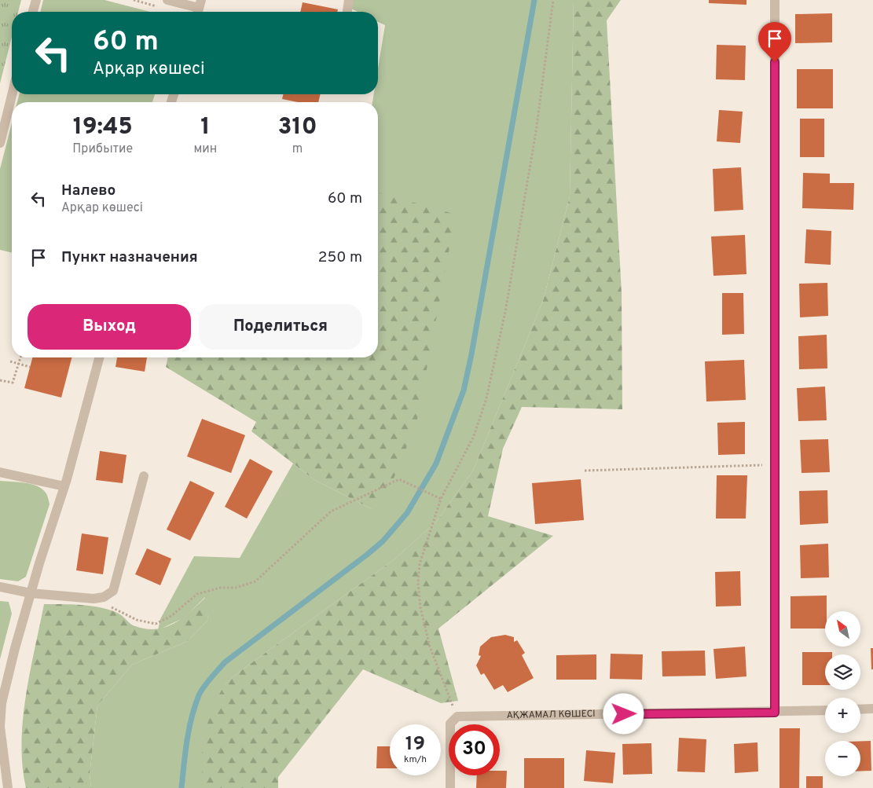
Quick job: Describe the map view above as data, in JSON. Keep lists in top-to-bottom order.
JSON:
{
  "streets": {
    "street": ["АҚЖАМАЛ КӨШЕСІ"]
  },
  "north": "top left",
  "page": {
    "turn": ["60 m", "Арқар көшесі"],
    "eta": [
      "19:45",
      "Прибытие",
      "1",
      "мин",
      "310",
      "m"
    ],
    "list": [
      {
        "name": "Налево",
        "note": "Арқар көшесі",
        "value": "60 m"
      },
      {
        "name": "Пункт назначения",
        "value": "250 m"
      }
    ],
    "buttons": ["Выход", "Поделиться"],
    "map_buttons": ["+", "−"],
    "speed": "19 km/h",
    "limit": "30"
  }
}
